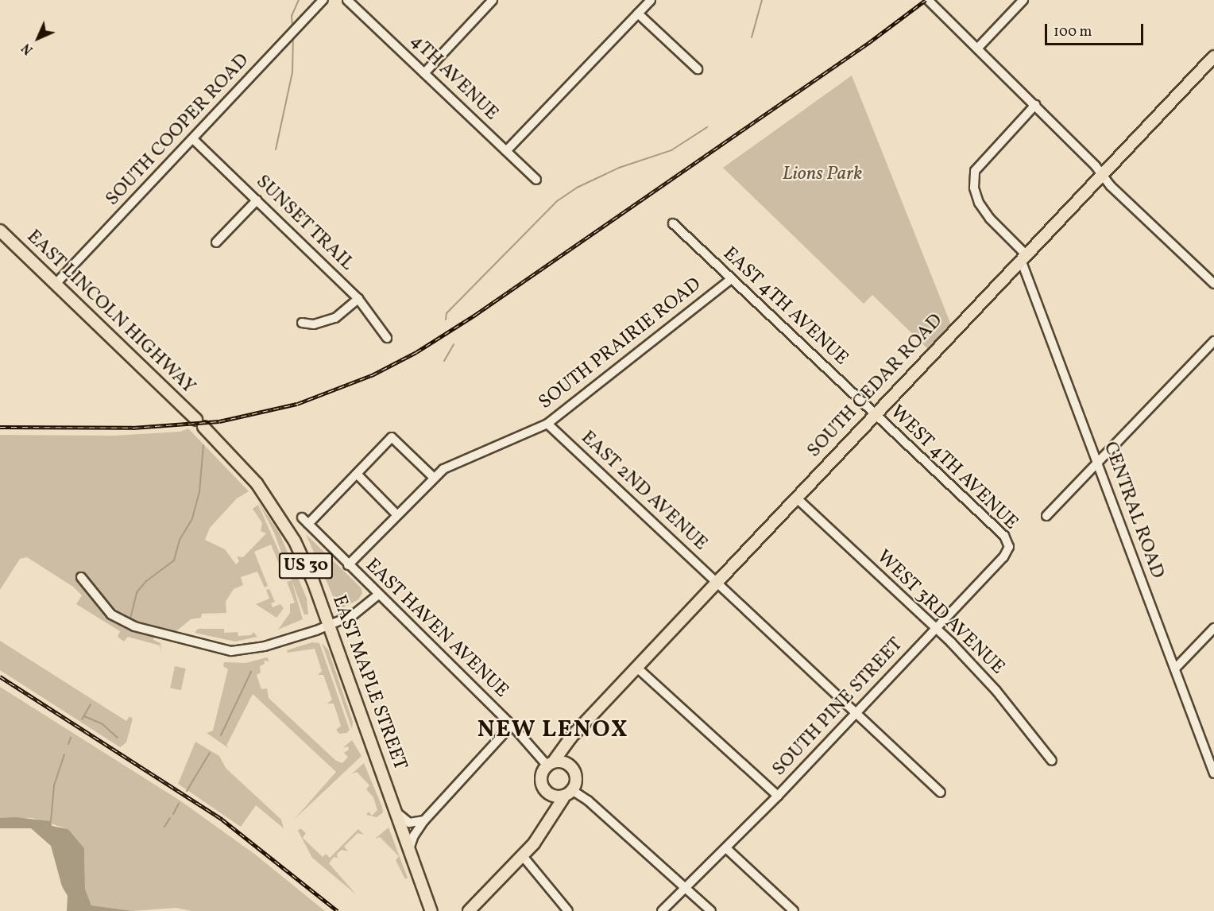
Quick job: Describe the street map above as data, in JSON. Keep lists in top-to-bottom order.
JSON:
{
  "streets": {
    "main road": [
      "EAST LINCOLN HIGHWAY",
      "SOUTH CEDAR ROAD",
      "US 30",
      "EAST MAPLE STREET"
    ],
    "street": [
      "4TH AVENUE",
      "SOUTH COOPER ROAD",
      "SUNSET TRAIL",
      "EAST 4TH AVENUE",
      "SOUTH PRAIRIE ROAD",
      "WEST 4TH AVENUE",
      "EAST 2ND AVENUE",
      "CENTRAL ROAD",
      "WEST 3RD AVENUE",
      "EAST HAVEN AVENUE",
      "SOUTH PINE STREET"
    ]
  },
  "crossings": [
    ["SOUTH COOPER ROAD", "SUNSET TRAIL"],
    ["SOUTH COOPER ROAD", "EAST LINCOLN HIGHWAY"],
    ["EAST 4TH AVENUE", "SOUTH PRAIRIE ROAD"],
    ["EAST 4TH AVENUE", "SOUTH CEDAR ROAD"],
    ["EAST 4TH AVENUE", "WEST 4TH AVENUE"],
    ["EAST LINCOLN HIGHWAY", "EAST MAPLE STREET"],
    ["SOUTH PRAIRIE ROAD", "EAST 2ND AVENUE"],
    ["SOUTH PRAIRIE ROAD", "EAST HAVEN AVENUE"],
    ["SOUTH CEDAR ROAD", "WEST 4TH AVENUE"],
    ["SOUTH CEDAR ROAD", "EAST 2ND AVENUE"],
    ["SOUTH CEDAR ROAD", "CENTRAL ROAD"],
    ["SOUTH CEDAR ROAD", "WEST 3RD AVENUE"],
    ["SOUTH CEDAR ROAD", "EAST HAVEN AVENUE"],
    ["WEST 4TH AVENUE", "SOUTH PINE STREET"],
    ["EAST 2ND AVENUE", "SOUTH PINE STREET"],
    ["US 30", "EAST MAPLE STREET"],
    ["WEST 3RD AVENUE", "SOUTH PINE STREET"]
  ],
  "districts": ["NEW LENOX"],
  "parks": ["Lions Park"],
  "scale_bar": "100 m",
  "north": "bottom left"
}
